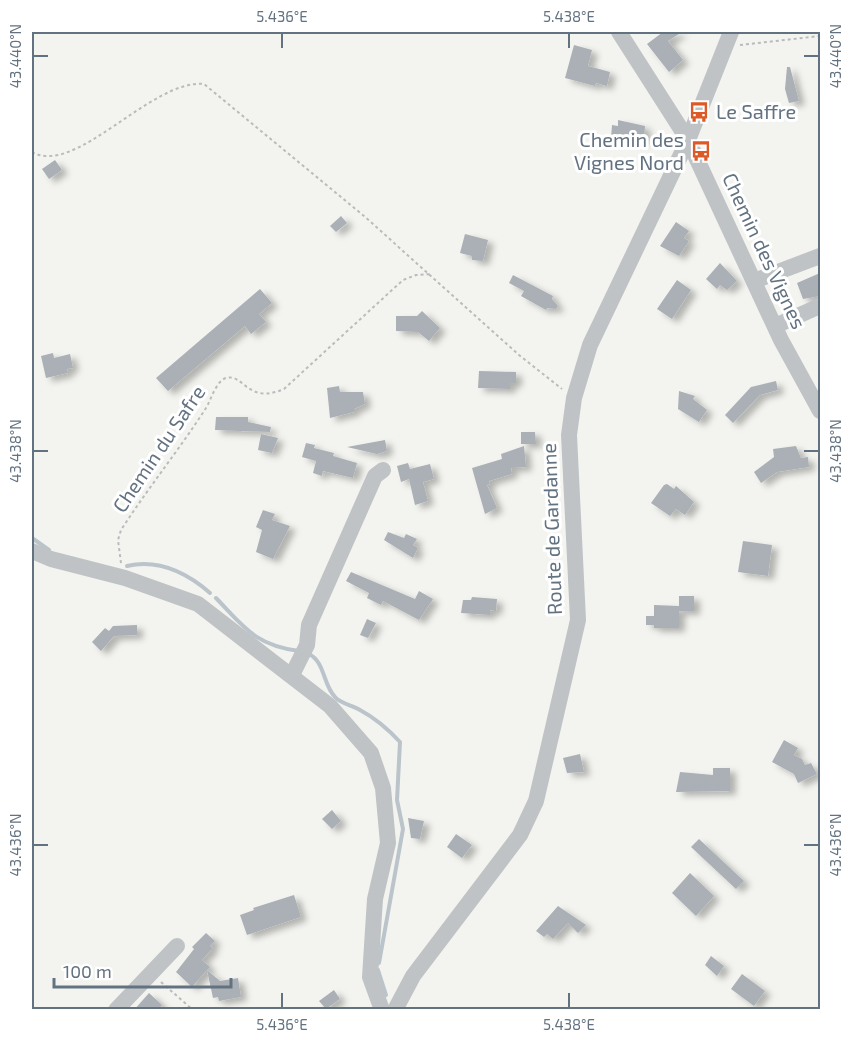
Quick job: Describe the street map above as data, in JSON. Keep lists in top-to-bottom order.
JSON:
{
  "streets": {
    "street": ["Chemin des Vignes", "Route de Gardanne"],
    "path": ["Chemin du Safre"]
  },
  "crossings": [
    ["Chemin des Vignes", "Route de Gardanne"]
  ],
  "places": {
    "bus stop": ["Le Saffre", "Chemin des Vignes Nord"]
  },
  "scale_bar": "100 m",
  "coordinates": [
    "5.436°E",
    "5.438°E",
    "43.440°N",
    "43.438°N",
    "43.436°N"
  ]
}
